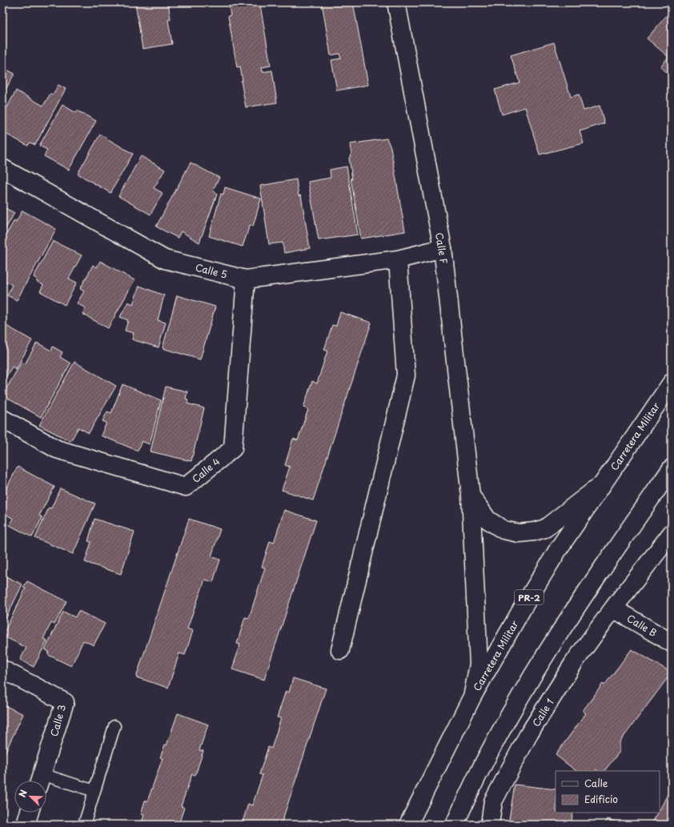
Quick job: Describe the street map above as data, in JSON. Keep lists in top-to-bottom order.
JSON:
{
  "streets": {
    "street": [
      "Calle F",
      "Calle 5",
      "Carretera Militar",
      "Calle 4",
      "PR-2",
      "Calle B",
      "Calle 1",
      "Calle 3"
    ]
  },
  "crossings": [
    ["Calle F", "Calle 5"],
    ["Calle F", "Carretera Militar"],
    ["Calle 5", "Calle 4"],
    ["Calle B", "Calle 1"]
  ],
  "legend": ["Calle", "Edificio"],
  "north": "top left"
}
